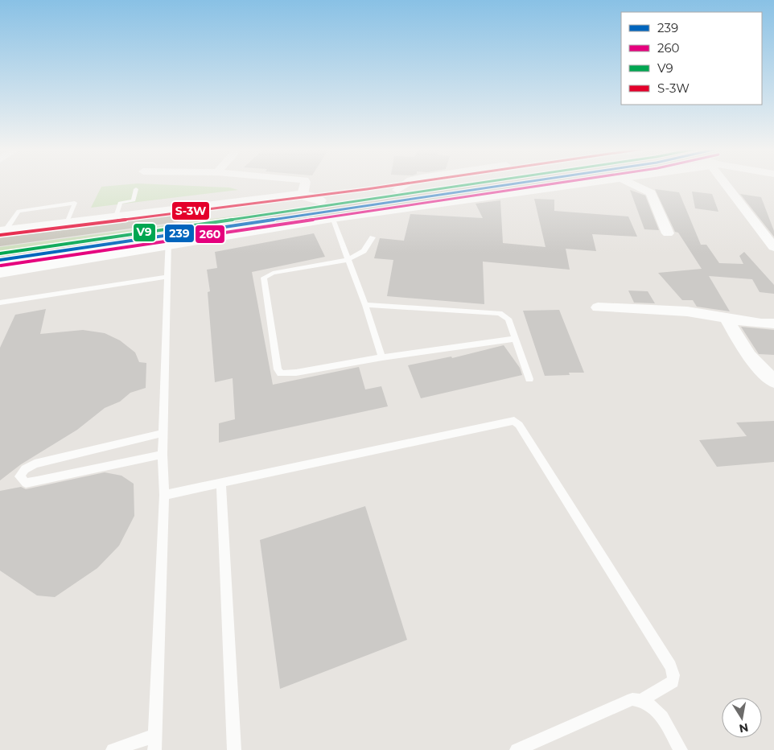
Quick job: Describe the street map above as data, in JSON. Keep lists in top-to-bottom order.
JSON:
{
  "lines": [
    "transit line 239",
    "transit line 260",
    "transit line V9",
    "transit line S-3W"
  ],
  "legend": [
    "239",
    "260",
    "V9",
    "S-3W"
  ],
  "north": "bottom"
}
